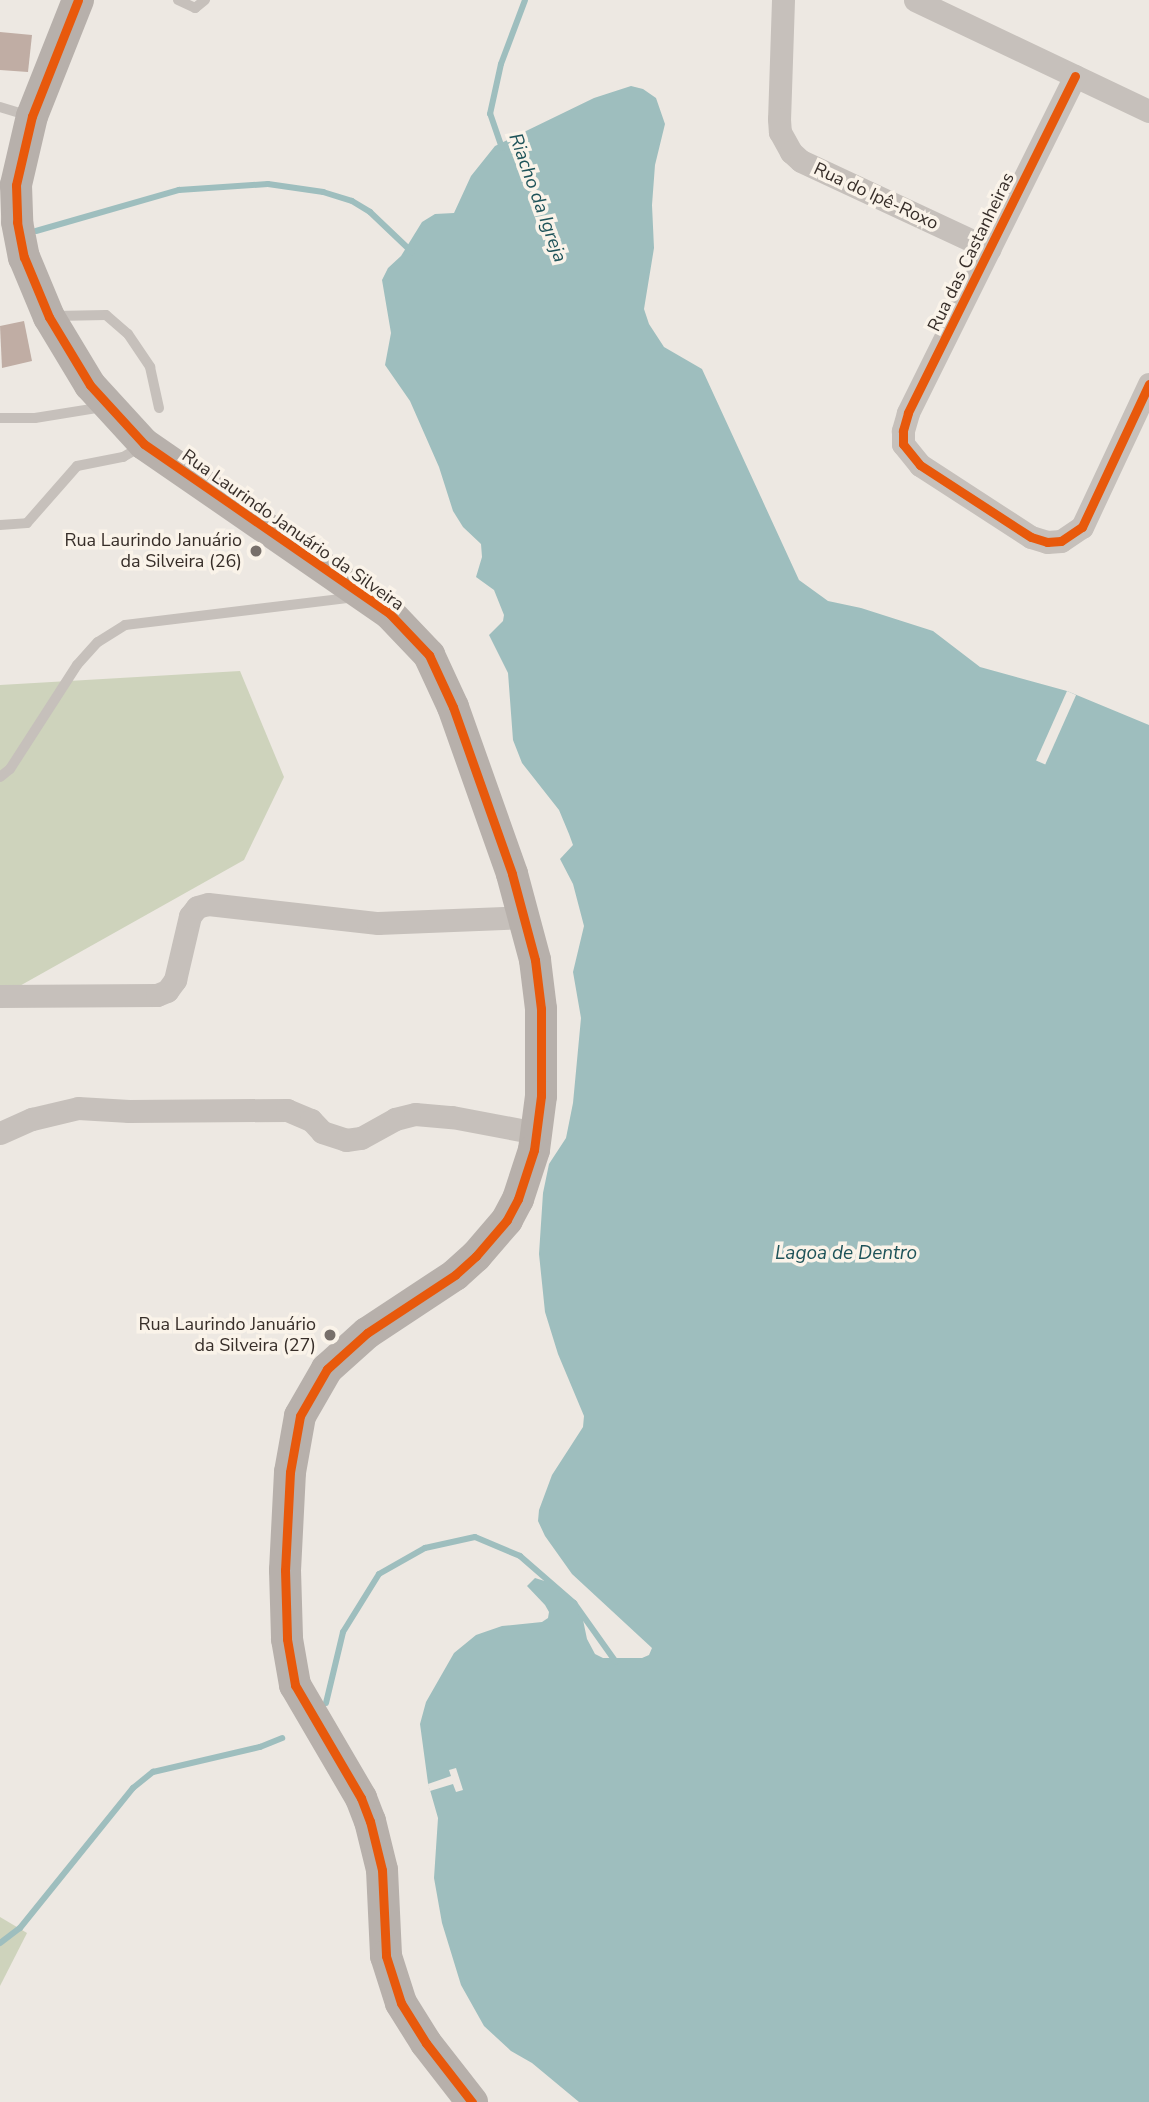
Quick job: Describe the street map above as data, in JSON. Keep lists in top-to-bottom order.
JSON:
{
  "streets": {
    "main road": ["Rua Laurindo Januário da Silveira"],
    "street": ["Rua do Ipê-Roxo", "Rua das Castanheiras"]
  },
  "crossings": [
    ["Rua do Ipê-Roxo", "Rua das Castanheiras"]
  ],
  "water": ["Riacho da Igreja", "Lagoa de Dentro"],
  "places": ["Rua Laurindo Januário da Silveira (26)", "Rua Laurindo Januário da Silveira (27)"]
}
